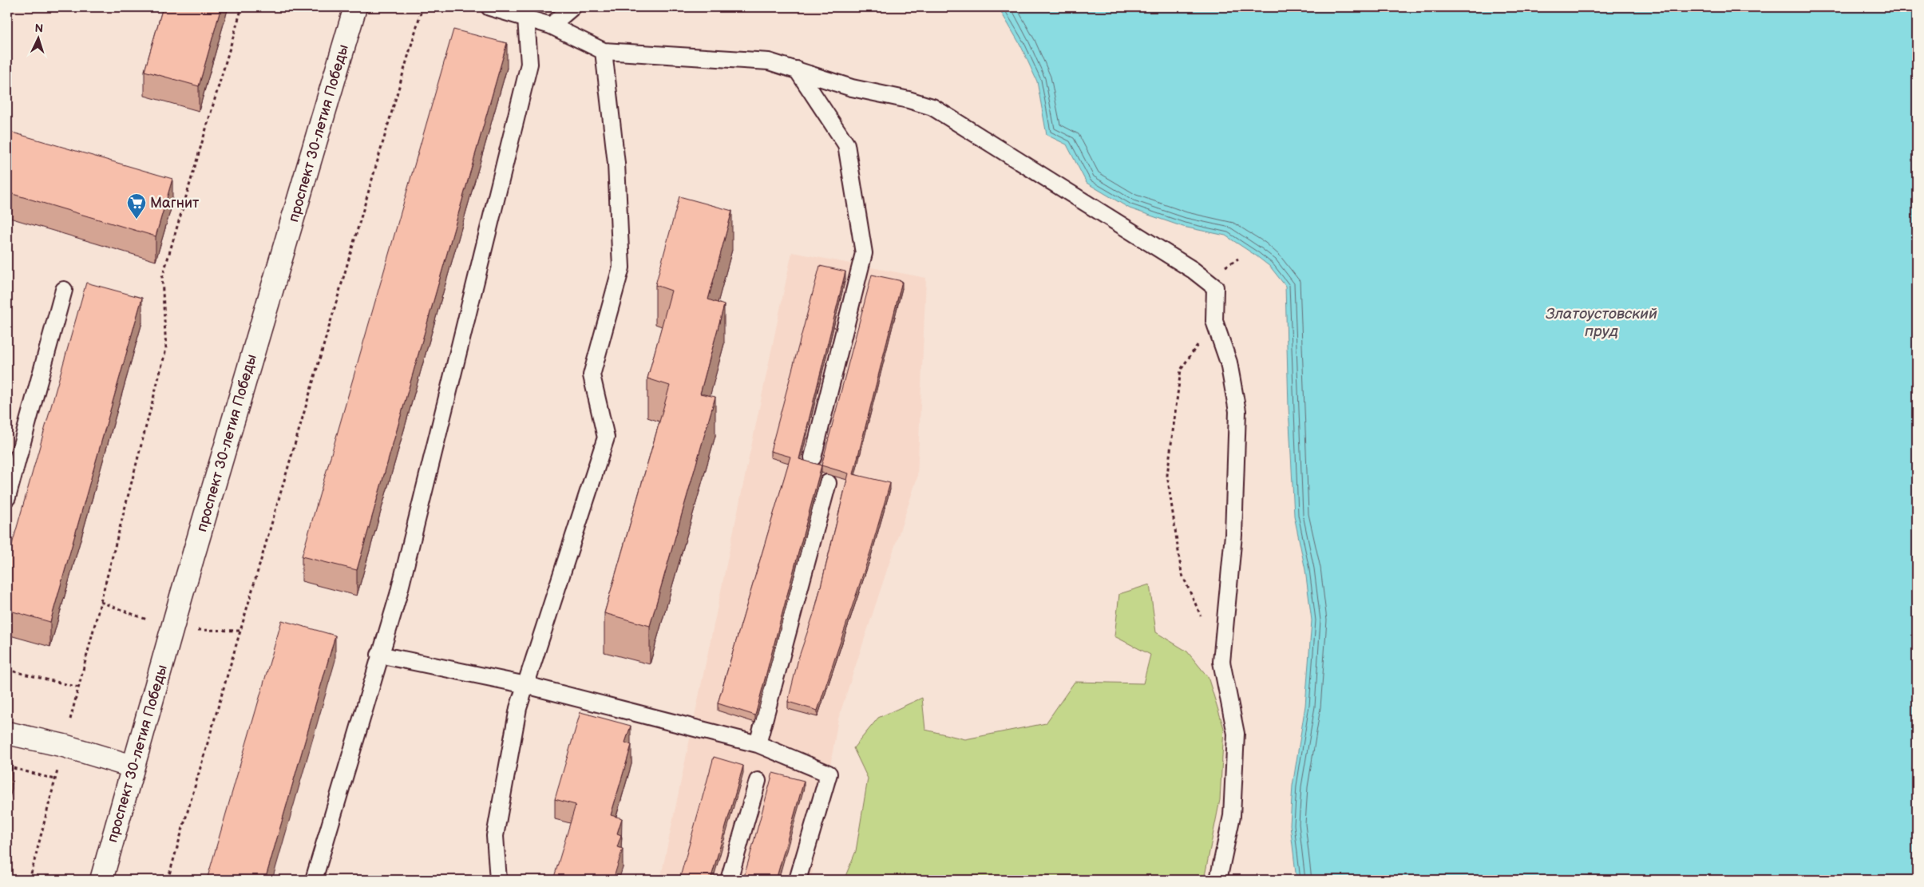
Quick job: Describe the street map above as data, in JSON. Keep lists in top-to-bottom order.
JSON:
{
  "streets": {
    "main road": ["проспект 30-летия Победы"]
  },
  "water": ["Златоустовский пруд"],
  "places": {
    "supermarket": ["Магнит"]
  },
  "north": "top"
}
